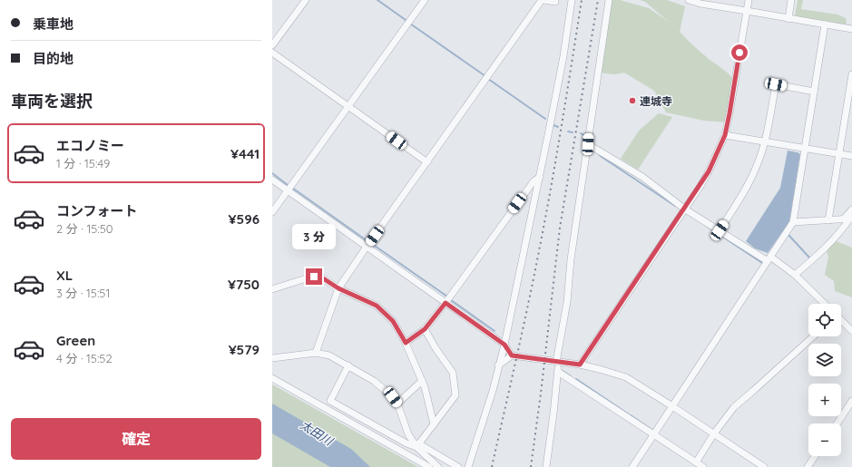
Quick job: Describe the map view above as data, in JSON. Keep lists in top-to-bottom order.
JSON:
{
  "water": ["太田川"],
  "places": ["連城寺"],
  "page": {
    "banner": ["乗車地", "目的地"],
    "heading": "車両を選択",
    "list": [
      {
        "name": "エコノミー",
        "note": "1 分 · 15:49",
        "value": "¥441"
      },
      {
        "name": "コンフォート",
        "note": "2 分 · 15:50",
        "value": "¥596"
      },
      {
        "name": "XL",
        "note": "3 分 · 15:51",
        "value": "¥750"
      },
      {
        "name": "Green",
        "note": "4 分 · 15:52",
        "value": "¥579"
      }
    ],
    "bubble": "3 分",
    "map_buttons": ["+", "−"],
    "buttons": "確定"
  }
}
